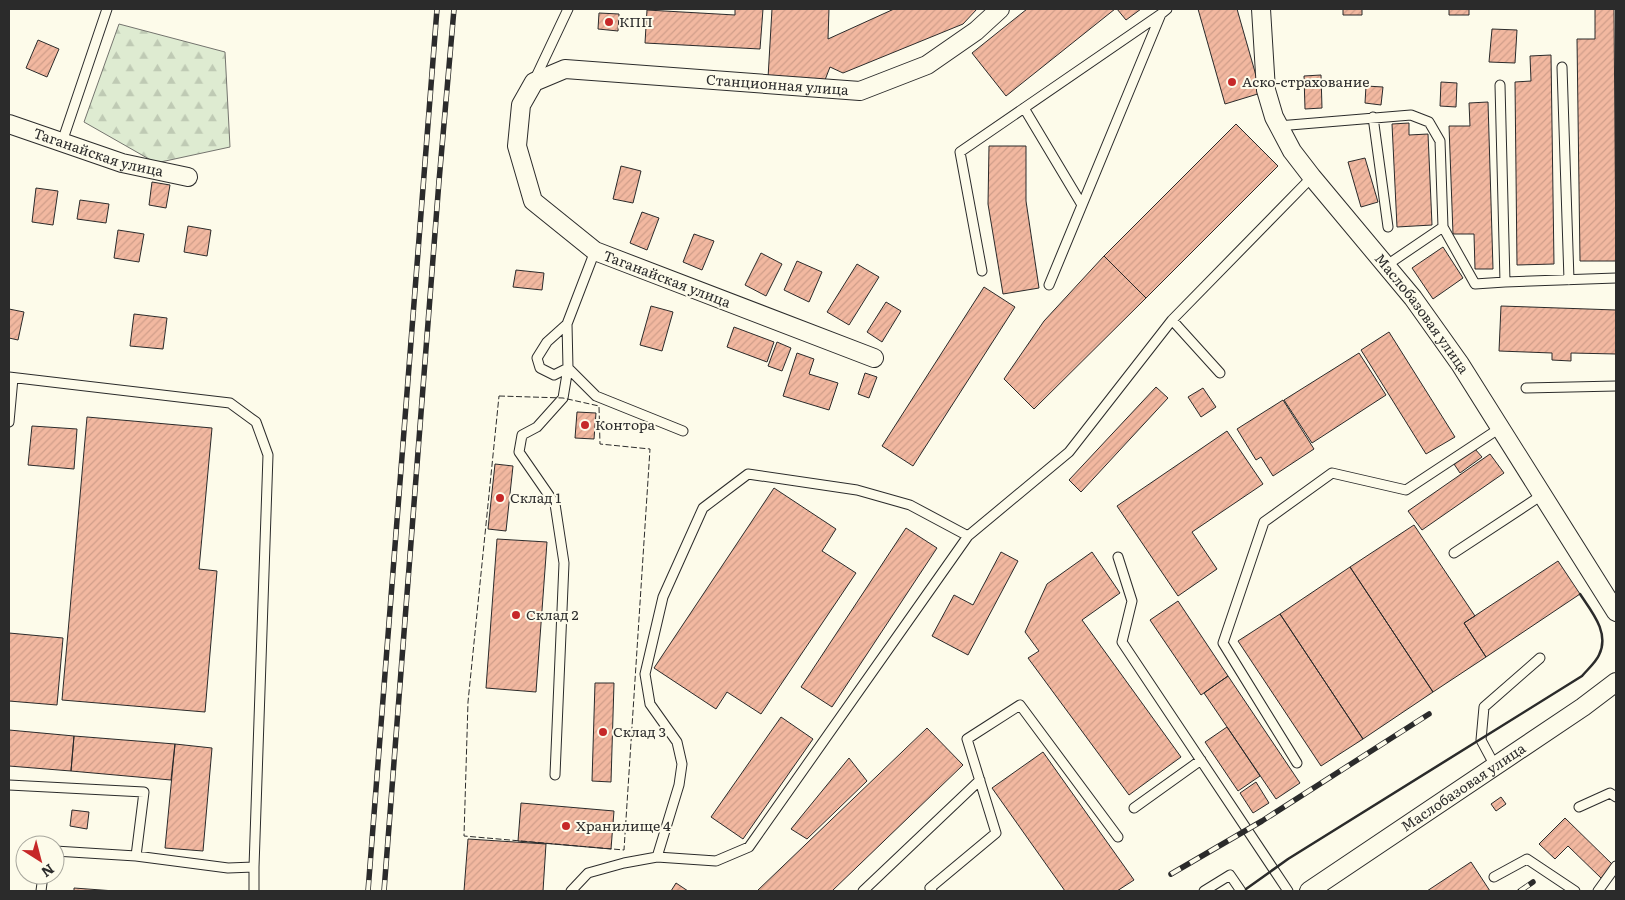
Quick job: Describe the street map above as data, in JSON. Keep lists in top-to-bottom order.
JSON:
{
  "streets": {
    "street": ["Станционная улица", "Таганайская улица", "Маслобазовая улица"]
  },
  "crossings": [
    ["Станционная улица", "Таганайская улица"]
  ],
  "places": [
    "КПП",
    "Аско-страхование",
    "Контора",
    "Склад 1",
    "Склад 2",
    "Склад 3",
    "Хранилище 4"
  ],
  "north": "bottom right"
}
